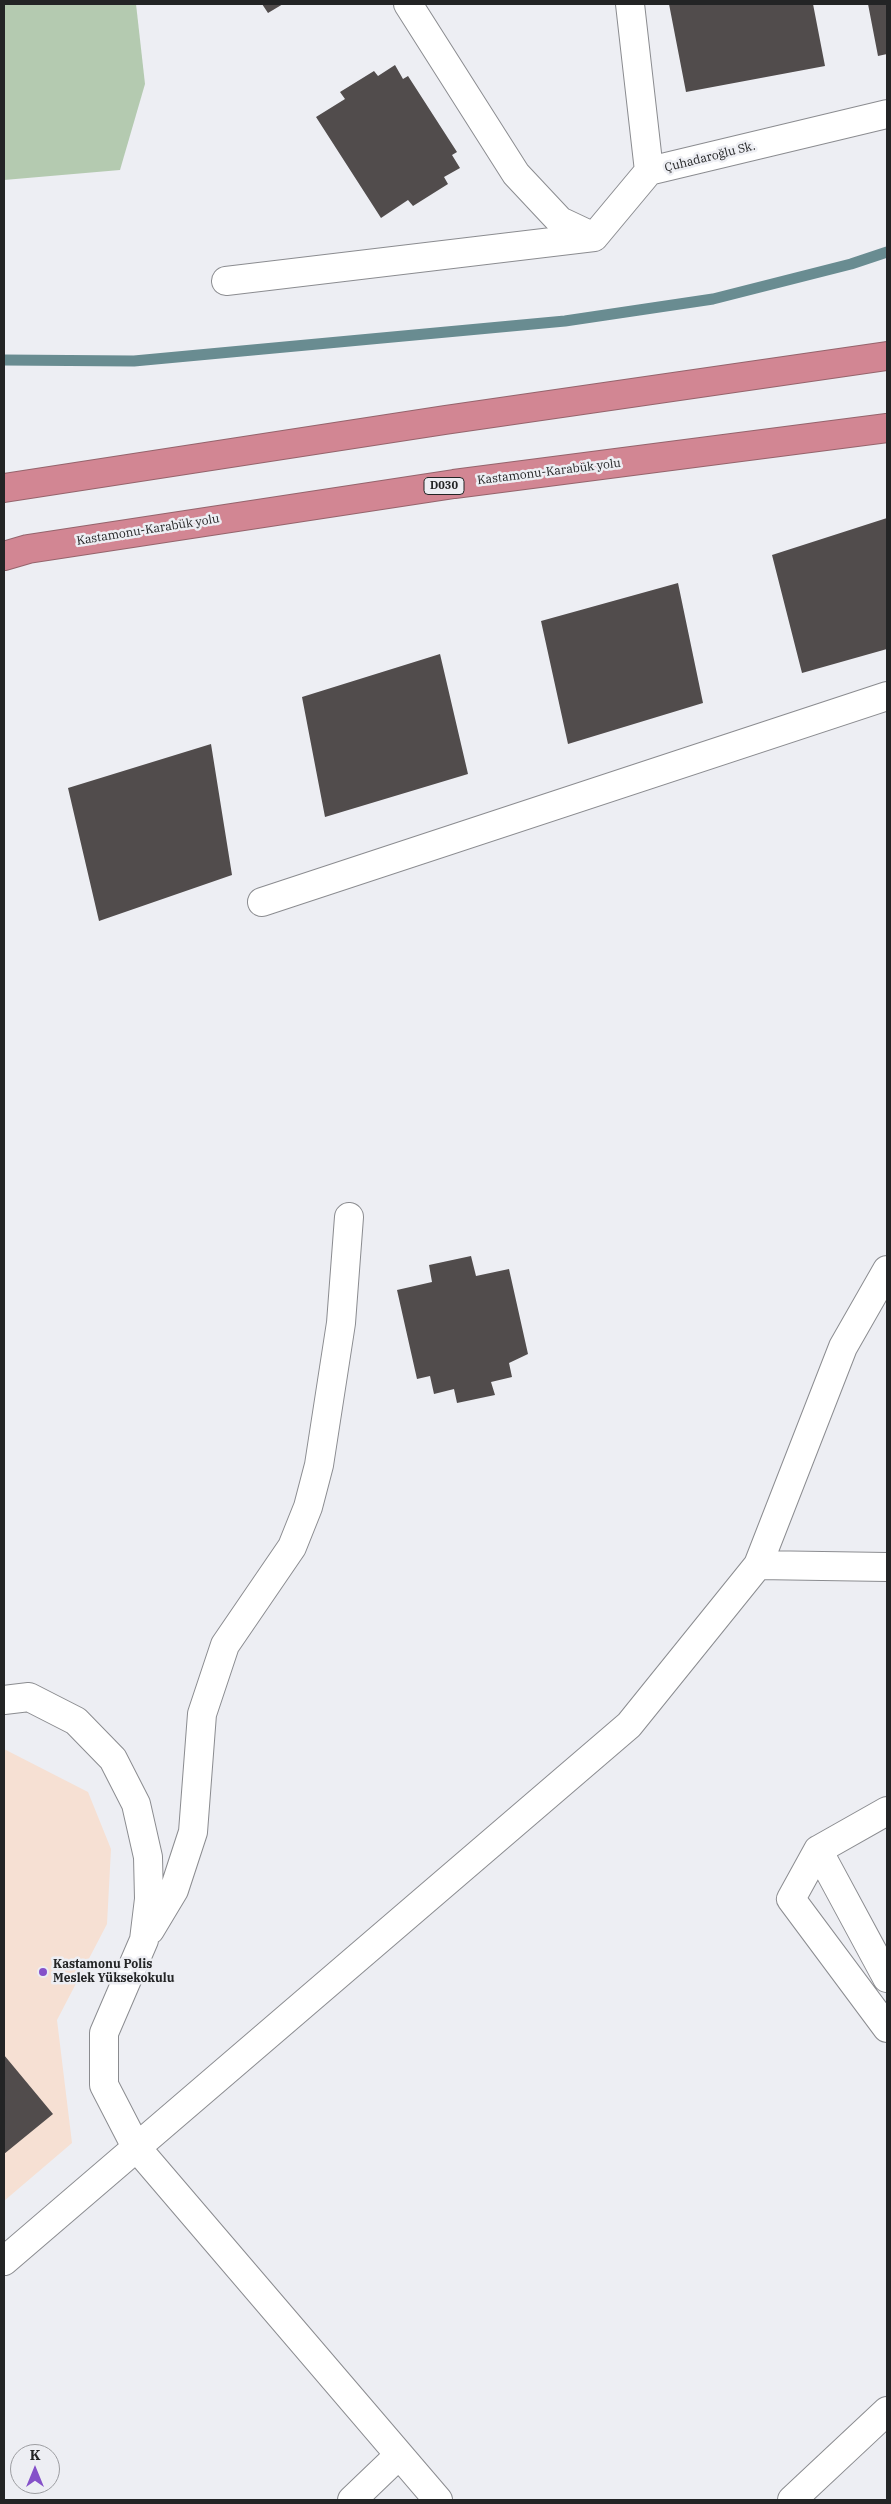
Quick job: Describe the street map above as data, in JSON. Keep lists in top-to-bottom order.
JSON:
{
  "streets": {
    "highway": ["Kastamonu-Karabük yolu", "D030"],
    "street": ["Çuhadaroğlu Sk."]
  },
  "places": ["Kastamonu Polis Meslek Yüksekokulu"],
  "north": "top"
}
